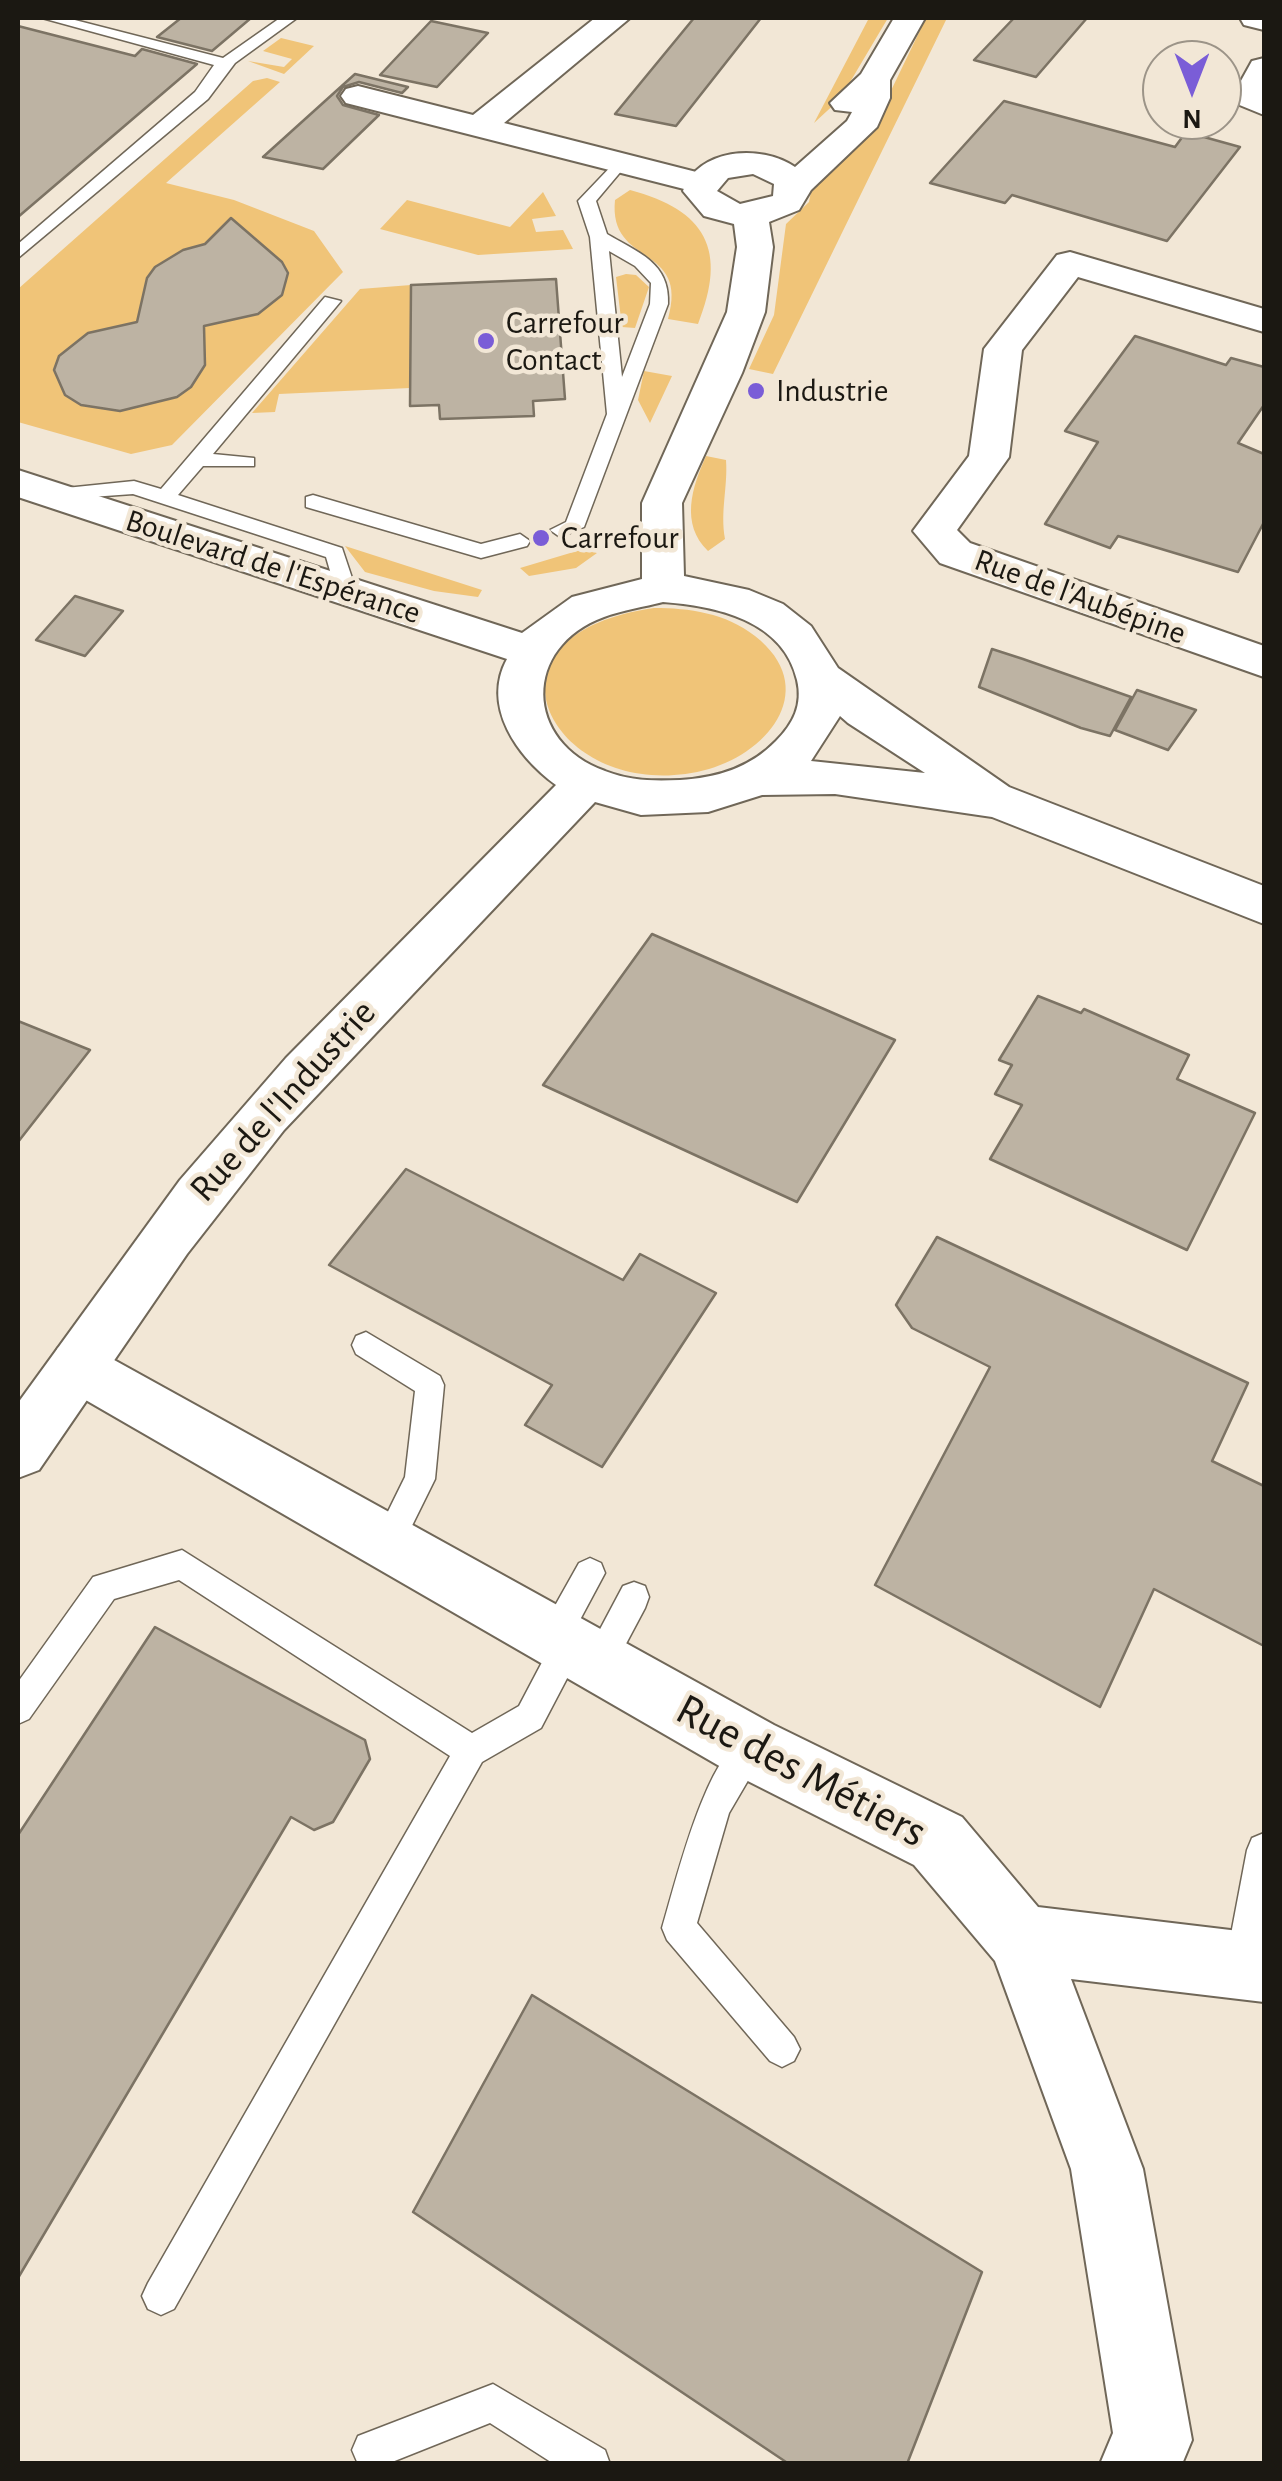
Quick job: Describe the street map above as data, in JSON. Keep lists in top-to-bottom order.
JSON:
{
  "streets": {
    "street": [
      "Boulevard de l'Espérance",
      "Rue de l'Aubépine",
      "Rue de l'Industrie",
      "Rue des Métiers"
    ]
  },
  "crossings": [
    ["Boulevard de l'Espérance", "Rue de l'Industrie"],
    ["Rue de l'Industrie", "Rue des Métiers"]
  ],
  "places": ["Carrefour Contact", "Industrie", "Carrefour"],
  "north": "bottom"
}
